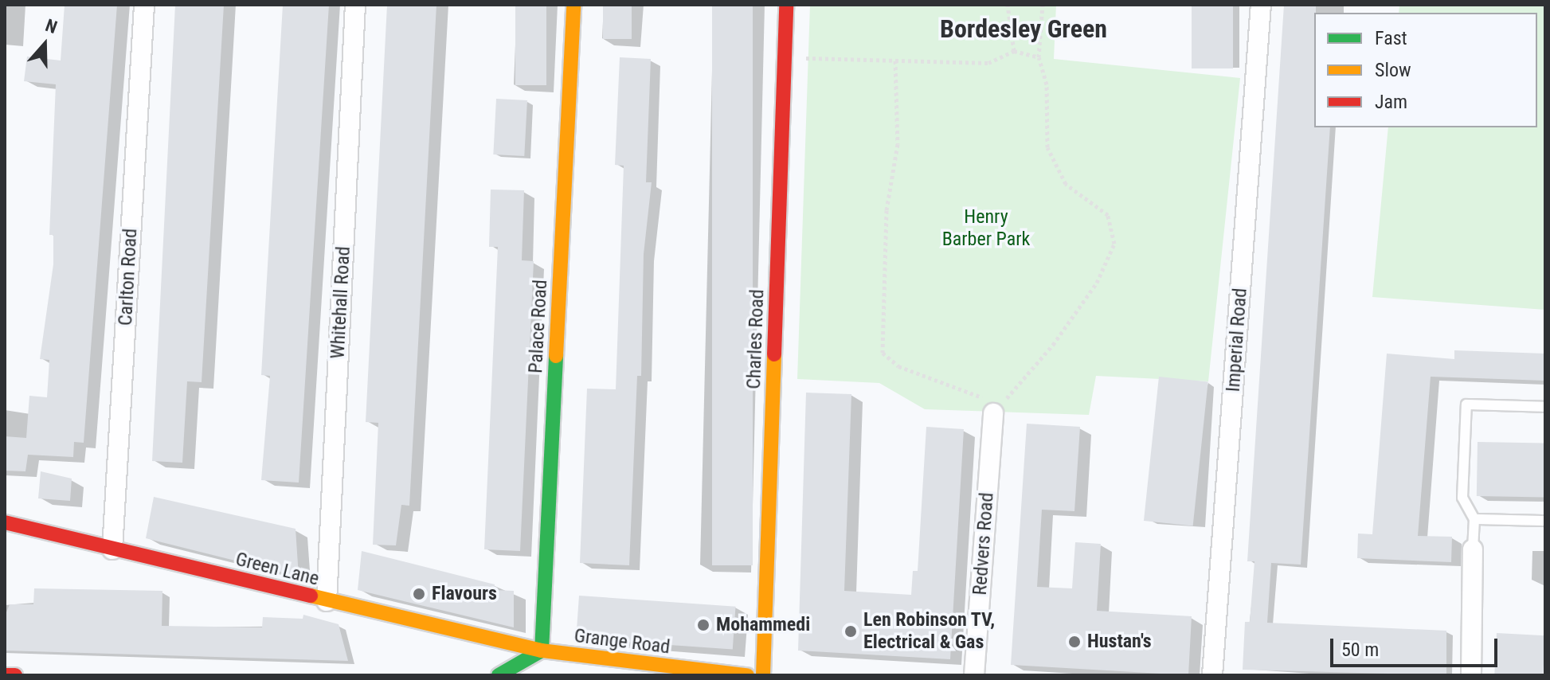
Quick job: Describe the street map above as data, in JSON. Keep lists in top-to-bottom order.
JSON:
{
  "streets": {
    "street": [
      "Carlton Road",
      "Whitehall Road",
      "Palace Road",
      "Charles Road",
      "Imperial Road",
      "Redvers Road",
      "Green Lane",
      "Grange Road"
    ]
  },
  "crossings": [
    ["Carlton Road", "Green Lane"],
    ["Whitehall Road", "Green Lane"],
    ["Palace Road", "Green Lane"],
    ["Palace Road", "Grange Road"],
    ["Green Lane", "Grange Road"]
  ],
  "districts": ["Bordesley Green"],
  "parks": ["Henry Barber Park"],
  "places": [
    "Flavours",
    "Mohammedi",
    "Len Robinson TV, Electrical & Gas",
    "Hustan's"
  ],
  "legend": ["Fast", "Slow", "Jam"],
  "scale_bar": "50 m",
  "north": "top"
}
